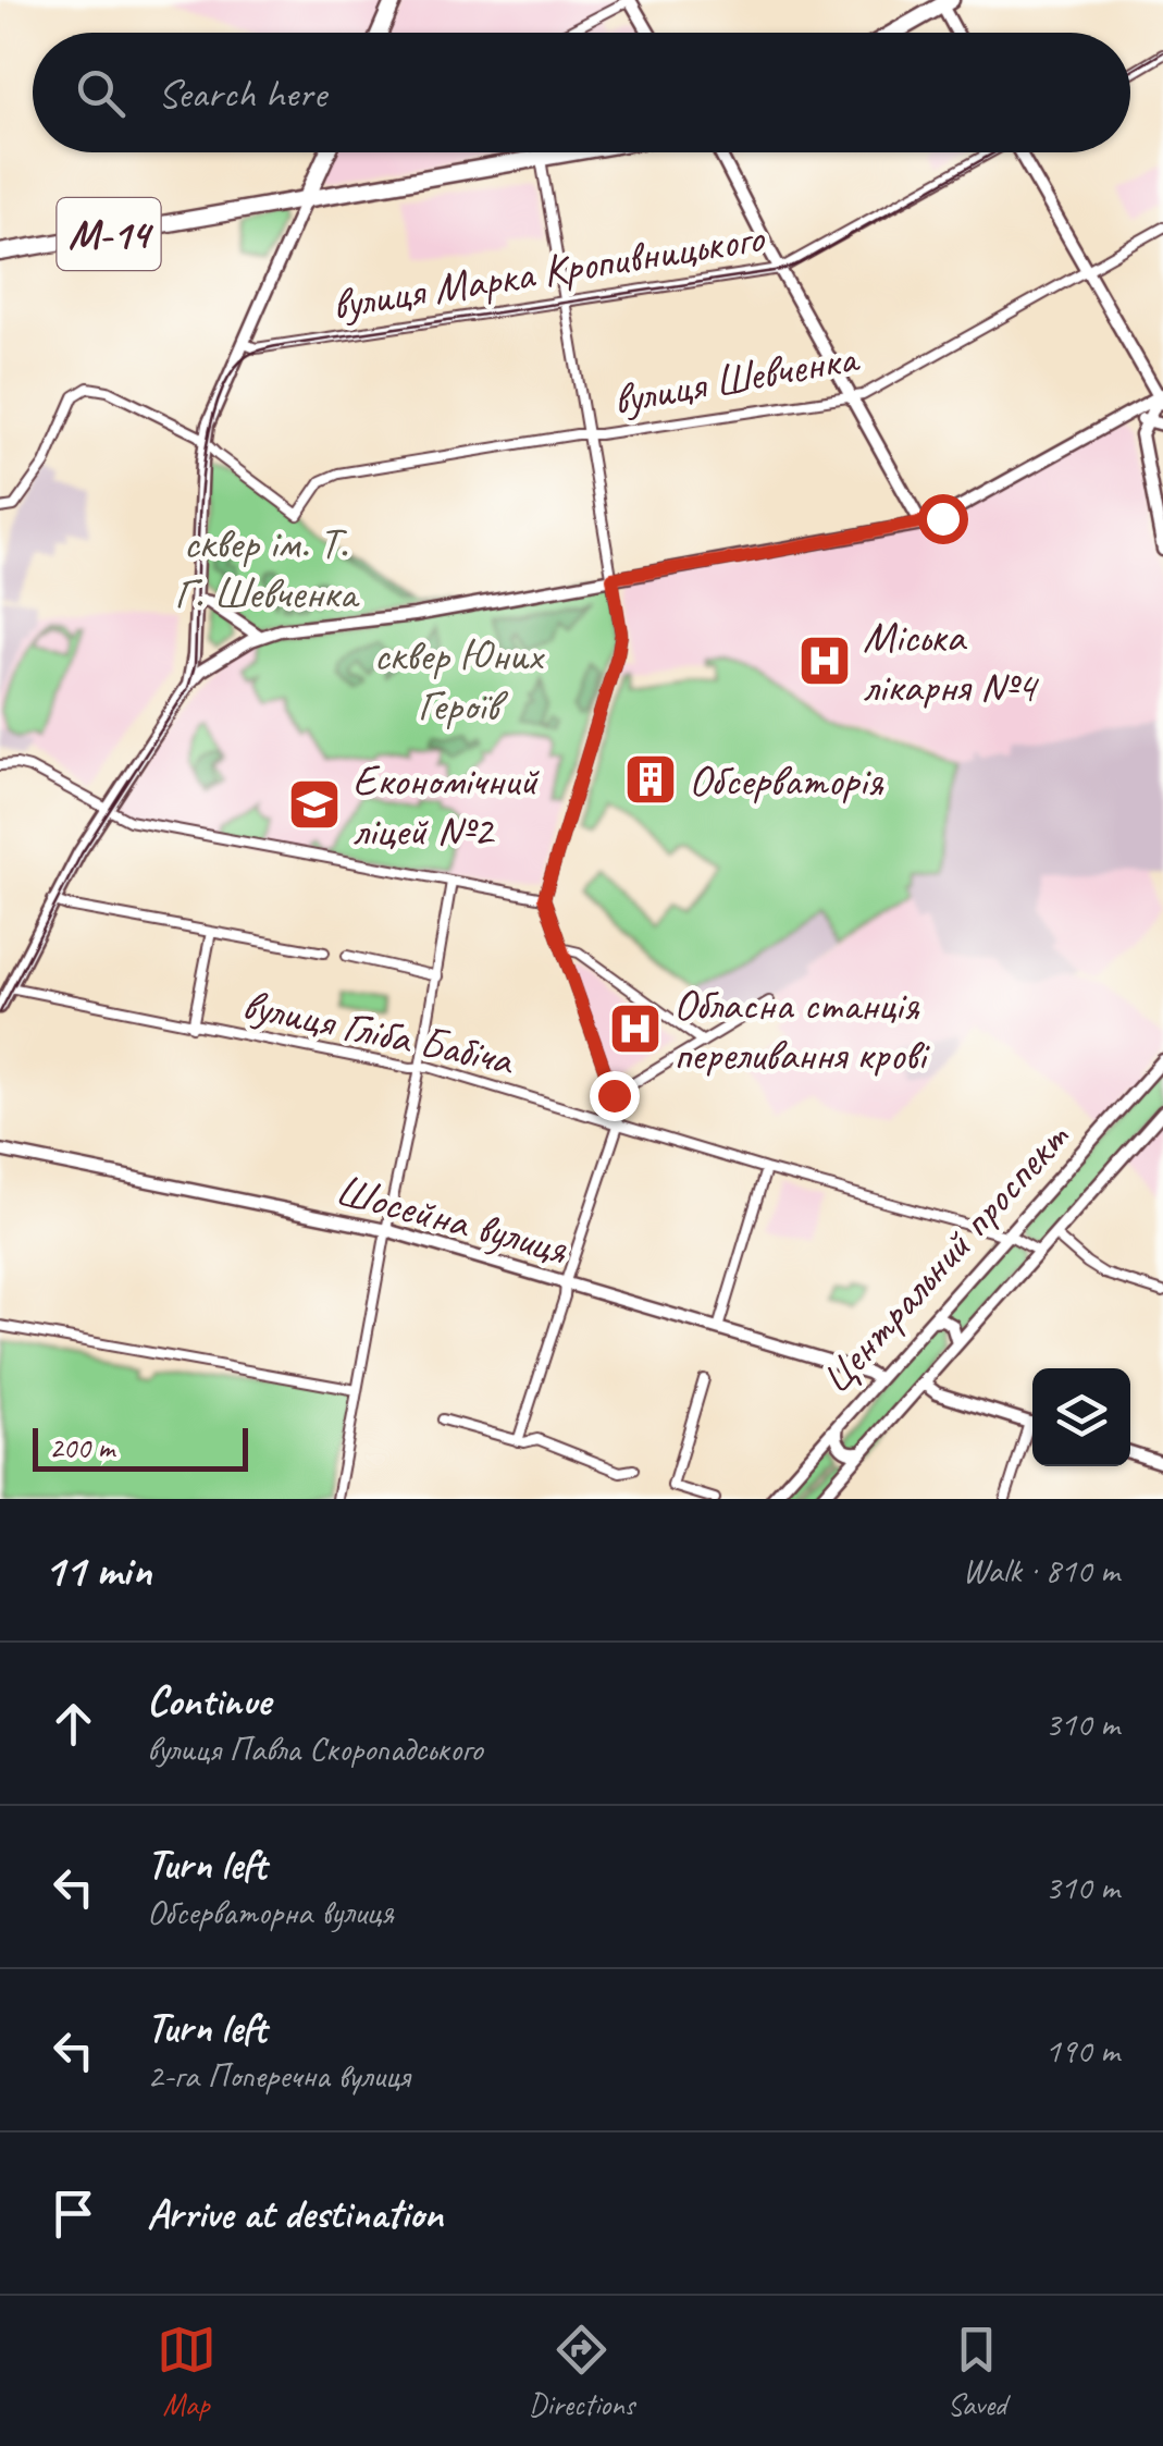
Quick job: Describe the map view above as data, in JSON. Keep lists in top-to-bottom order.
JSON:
{
  "streets": {
    "highway": ["М-14"],
    "street": [
      "вулиця Марка Кропивницького",
      "вулиця Шевченка",
      "вулиця Гліба Бабіча",
      "Шосейна вулиця",
      "Центральний проспект"
    ]
  },
  "crossings": [
    ["вулиця Гліба Бабіча", "Центральний проспект"],
    ["Шосейна вулиця", "Центральний проспект"]
  ],
  "parks": ["сквер ім. Т. Г. Шевченка", "сквер Юних Героїв"],
  "places": {
    "hospital": ["Міська лікарня №4", "Обласна станція переливання крові"],
    "building": ["Обсерваторія"],
    "school or university": ["Економічний ліцей №2"]
  },
  "scale_bar": "200 m",
  "page": {
    "search": "Search here",
    "scale": "200 m",
    "heading": ["11 min", "Walk · 810 m"],
    "list": [
      ["Continue", "вулиця Павла Скоропадського", "310 m"],
      ["Turn left", "Обсерваторна вулиця", "310 m"],
      ["Turn left", "2-га Поперечна вулиця", "190 m"],
      "Arrive at destination"
    ],
    "nav": ["Map", "Directions", "Saved"]
  }
}
